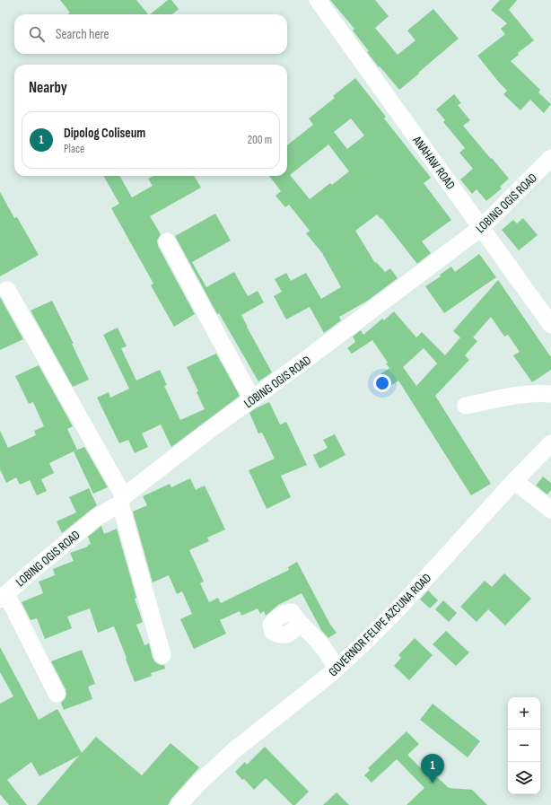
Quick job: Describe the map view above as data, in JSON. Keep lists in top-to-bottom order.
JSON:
{
  "streets": {
    "street": ["ANAHAW ROAD", "LOBING OGIS ROAD", "GOVERNOR FELIPE AZCUNA ROAD"]
  },
  "crossings": [
    ["ANAHAW ROAD", "LOBING OGIS ROAD"]
  ],
  "page": {
    "search": "Search here",
    "heading": "Nearby",
    "list": [
      {
        "mark": "1",
        "name": "Dipolog Coliseum",
        "note": "Place",
        "value": "200 m"
      }
    ],
    "map_buttons": ["+", "−"],
    "pins": "1"
  }
}
